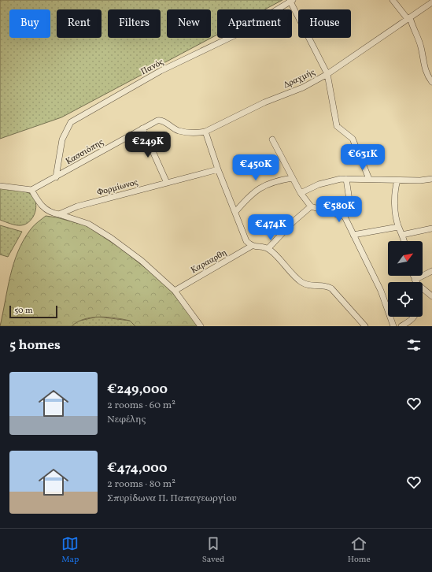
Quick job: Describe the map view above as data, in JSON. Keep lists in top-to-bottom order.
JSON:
{
  "streets": {
    "street": [
      "Πανός",
      "Δραχμής",
      "Κασσιόπης",
      "Φορμίωνος",
      "Καρααρθη"
    ]
  },
  "crossings": [
    ["Πανός", "Κασσιόπης"],
    ["Δραχμής", "Κασσιόπης"]
  ],
  "scale_bar": "50 m",
  "north": "top right",
  "page": {
    "chip": [
      "Buy",
      "Rent",
      "Filters",
      "New",
      "Apartment",
      "House"
    ],
    "price": [
      "€249K",
      "€631K",
      "€450K",
      "€580K",
      "€474K"
    ],
    "scale": "50 m",
    "heading": "5 homes",
    "list": [
      {
        "name": "€249,000",
        "note": "2 rooms · 60 m² · Νεφέλης"
      },
      {
        "name": "€474,000",
        "note": "2 rooms · 80 m² · Σπυρίδωνα Π. Παπαγεωργίου"
      }
    ],
    "tabs": ["Map", "Saved", "Home"]
  }
}
